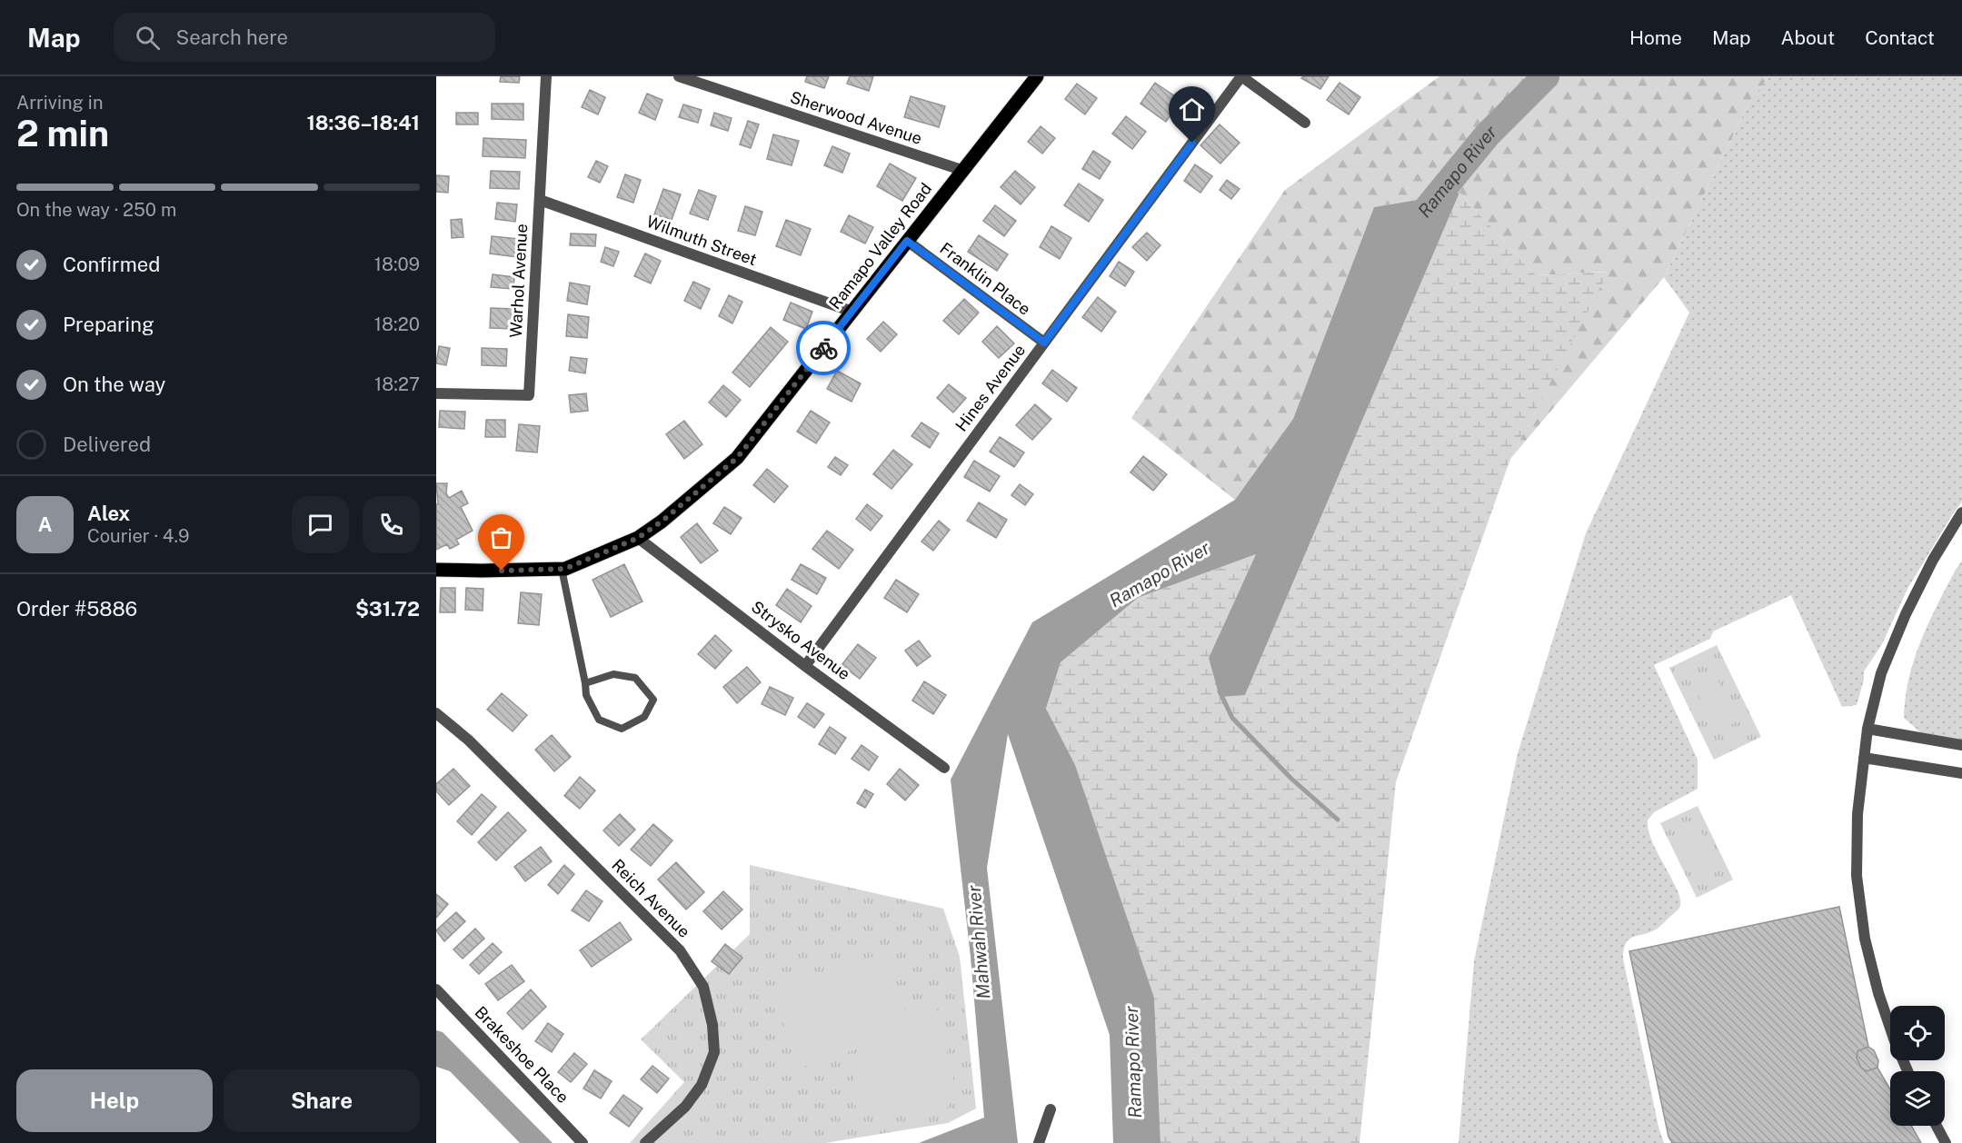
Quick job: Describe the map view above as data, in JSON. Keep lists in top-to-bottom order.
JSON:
{
  "streets": {
    "main road": ["Ramapo Valley Road"],
    "street": [
      "Sherwood Avenue",
      "Wilmuth Street",
      "Franklin Place",
      "Warhol Avenue",
      "Hines Avenue",
      "Strysko Avenue",
      "Reich Avenue",
      "Brakeshoe Place"
    ]
  },
  "crossings": [
    ["Sherwood Avenue", "Ramapo Valley Road"],
    ["Wilmuth Street", "Ramapo Valley Road"],
    ["Wilmuth Street", "Warhol Avenue"],
    ["Ramapo Valley Road", "Franklin Place"],
    ["Ramapo Valley Road", "Strysko Avenue"],
    ["Franklin Place", "Hines Avenue"],
    ["Hines Avenue", "Strysko Avenue"]
  ],
  "water": ["Ramapo River", "Mahwah River"],
  "page": {
    "header": "Map",
    "search": "Search here",
    "nav": [
      "Home",
      "Map",
      "About",
      "Contact"
    ],
    "heading": ["2 min", "Arriving in", "18:36–18:41"],
    "panel": [
      "Alex",
      "Courier · 4.9",
      "Order #5886",
      "$31.72"
    ],
    "bar": "On the way · 250 m",
    "list": [
      ["Confirmed", "18:09"],
      ["Preparing", "18:20"],
      ["On the way", "18:27"],
      "Delivered"
    ],
    "round": "A",
    "buttons": ["Help", "Share"]
  }
}
